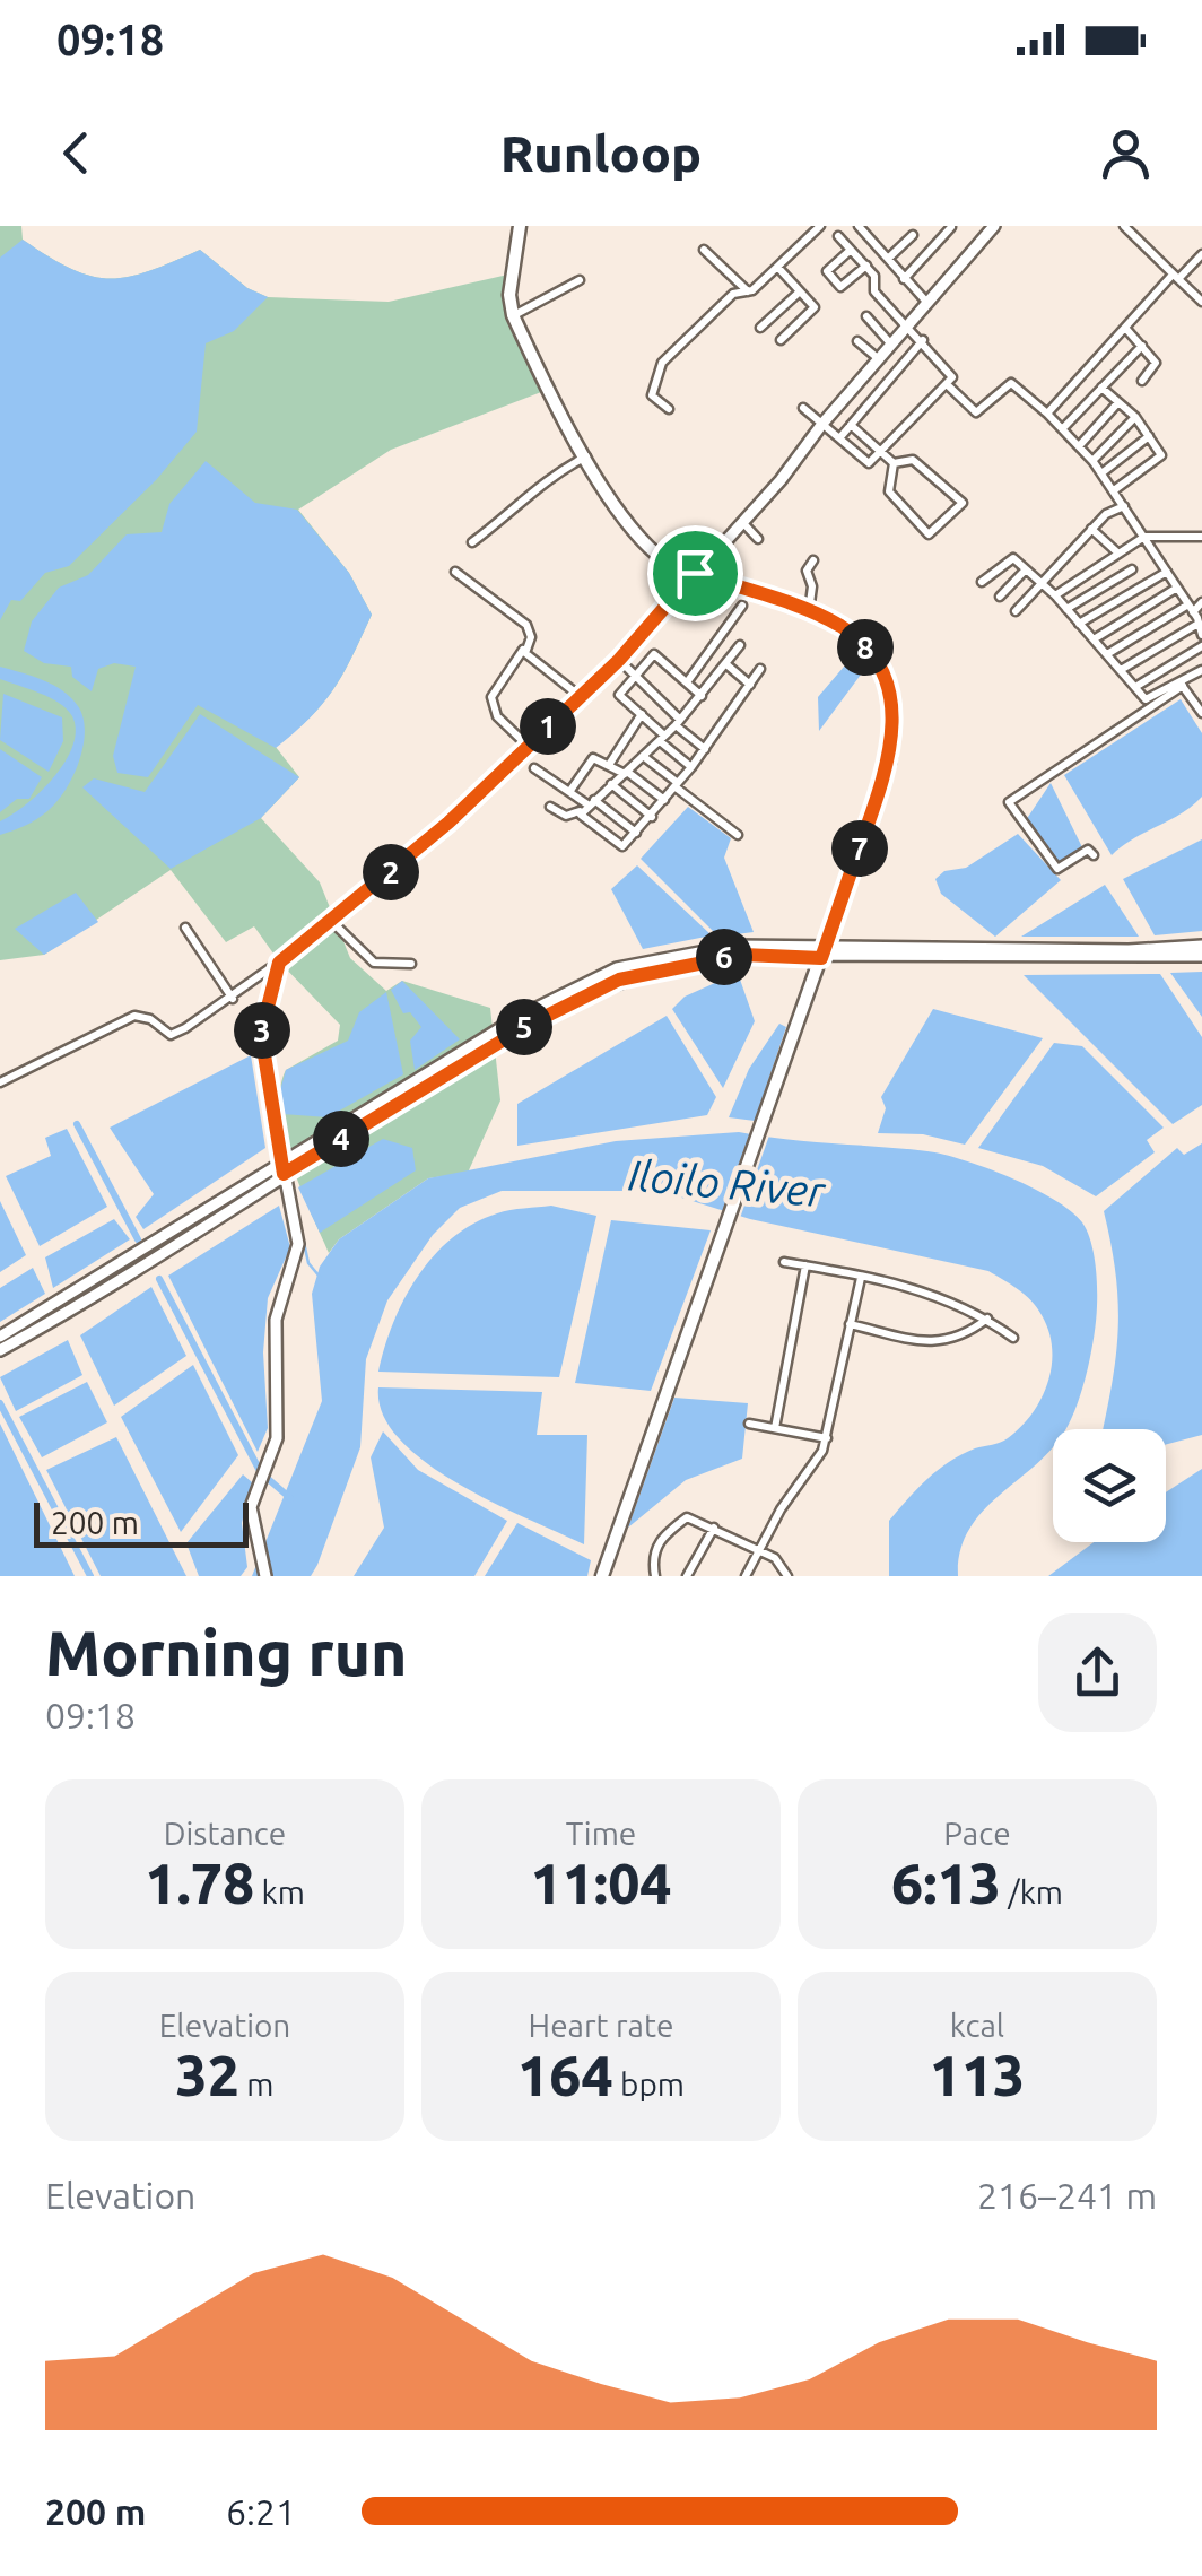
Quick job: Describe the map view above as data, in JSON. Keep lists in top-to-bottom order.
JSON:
{
  "water": ["Iloilo River"],
  "scale_bar": "200 m",
  "page": {
    "status": "09:18",
    "header": "Runloop",
    "pins": [
      "8",
      "1",
      "7",
      "2",
      "6",
      "5",
      "3",
      "4"
    ],
    "scale": "200 m",
    "heading": ["Morning run", "09:18"],
    "stats": [
      ["Distance", "1.78 km"],
      ["Time", "11:04"],
      ["Pace", "6:13 /km"],
      ["Elevation", "32 m"],
      ["Heart rate", "164 bpm"],
      ["kcal", "113"]
    ],
    "chart": ["Elevation", "216–241 m"],
    "list": [
      {
        "name": "200 m",
        "note": "6:21"
      }
    ]
  }
}
